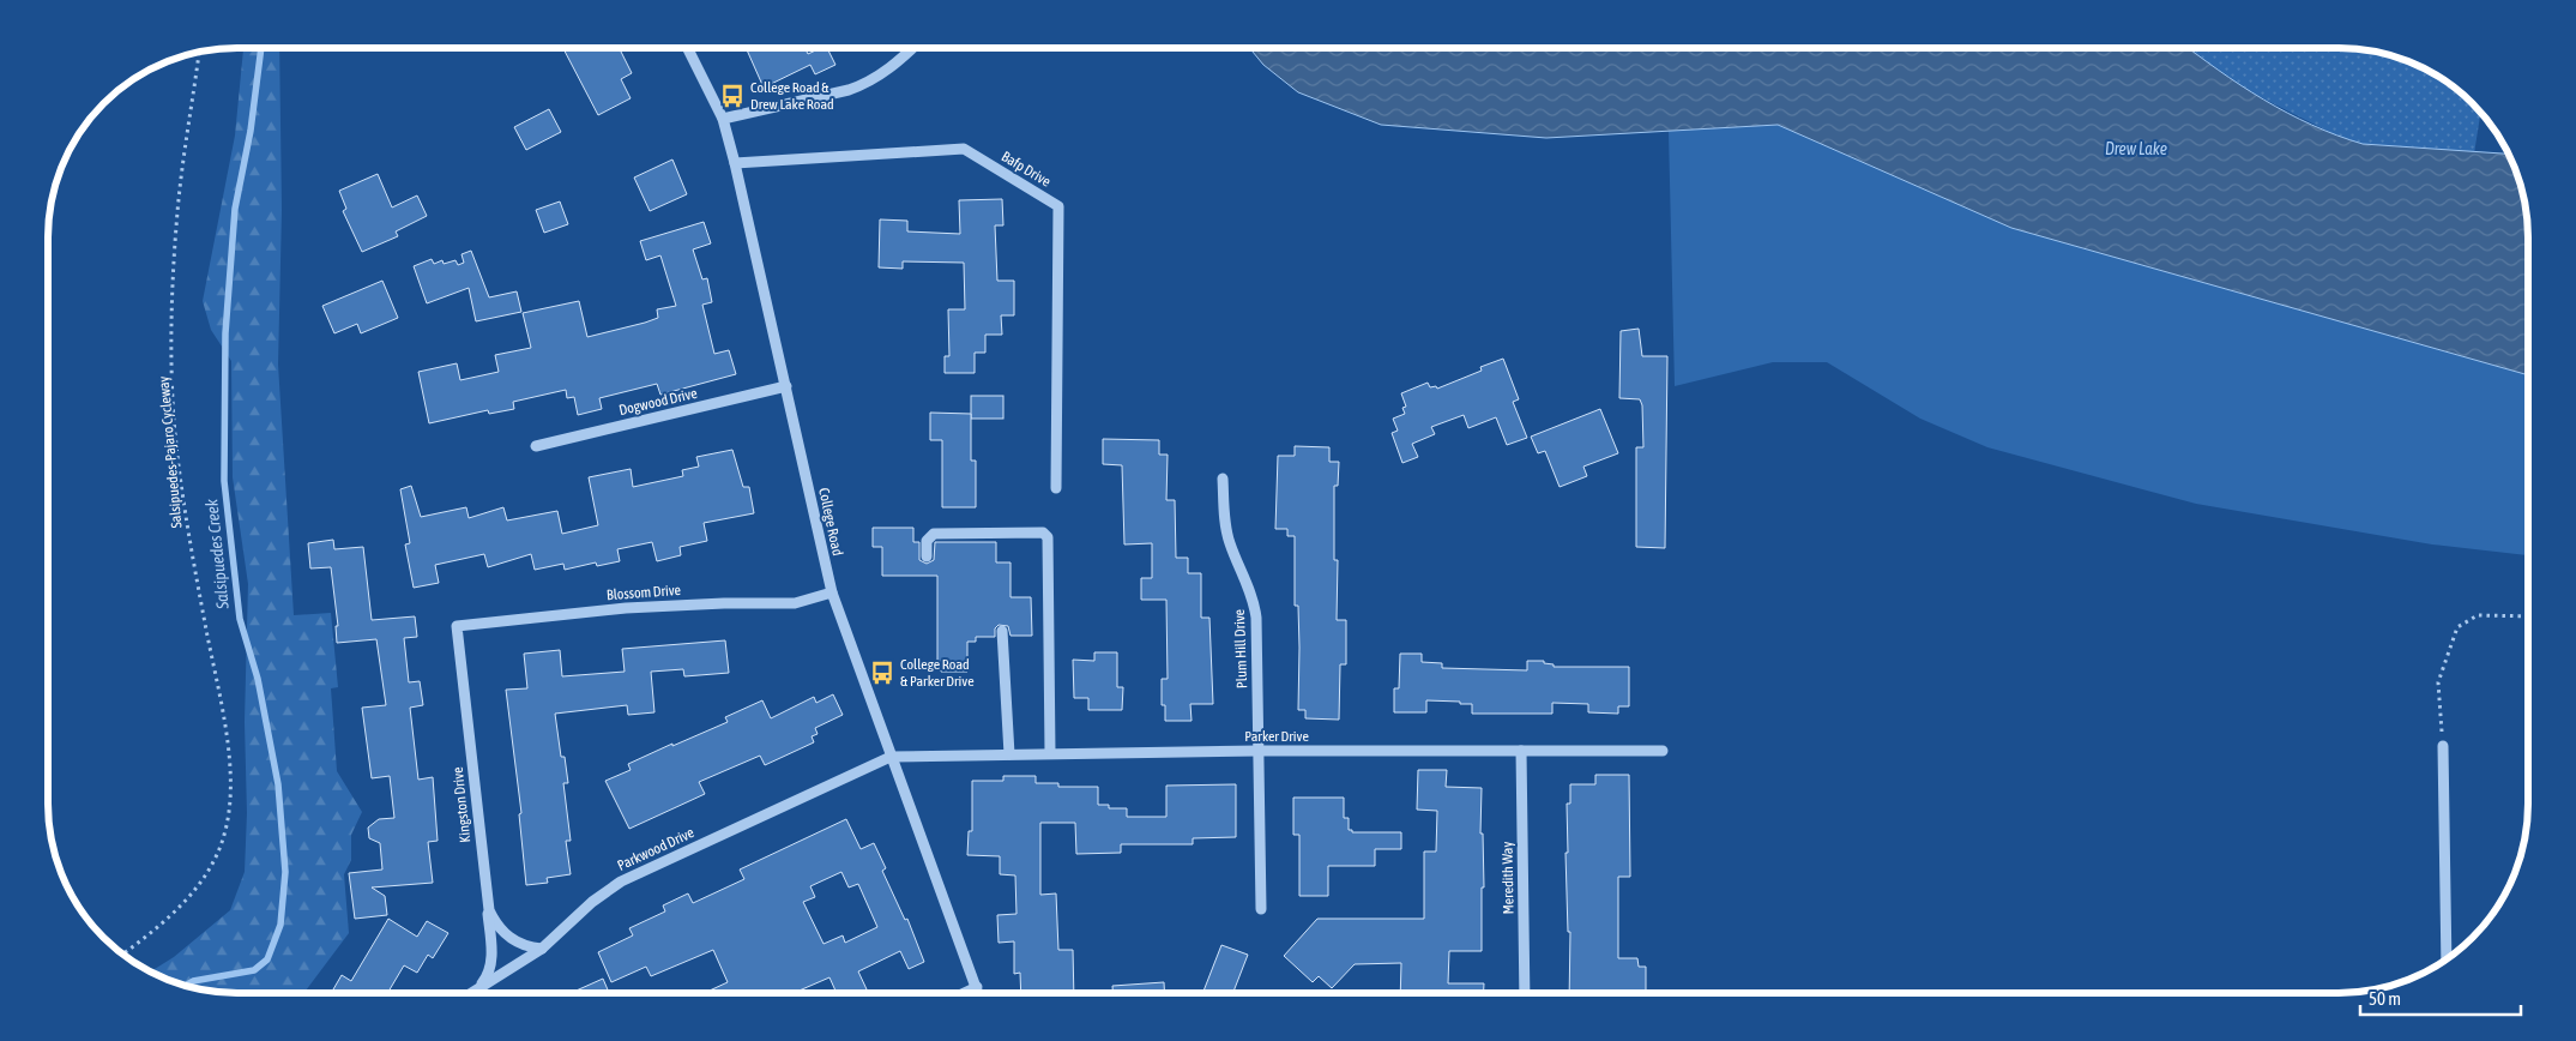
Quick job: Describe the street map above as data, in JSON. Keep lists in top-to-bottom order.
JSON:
{
  "streets": {
    "street": [
      "Bafp Drive",
      "Dogwood Drive",
      "College Road",
      "Blossom Drive",
      "Plum Hill Drive",
      "Parker Drive",
      "Kingston Drive",
      "Parkwood Drive",
      "Meredith Way"
    ],
    "path": ["Salsipuedes-Pajaro Cycleway"]
  },
  "crossings": [
    ["Bafp Drive", "College Road"],
    ["Dogwood Drive", "College Road"],
    ["College Road", "Blossom Drive"],
    ["College Road", "Parker Drive"],
    ["College Road", "Parkwood Drive"],
    ["Blossom Drive", "Kingston Drive"],
    ["Plum Hill Drive", "Parker Drive"],
    ["Parker Drive", "Parkwood Drive"],
    ["Parker Drive", "Meredith Way"],
    ["Kingston Drive", "Parkwood Drive"]
  ],
  "water": ["Drew Lake", "Salsipuedes Creek"],
  "places": {
    "bus stop": ["College Road & Drew Lake Road", "College Road & Parker Drive"]
  },
  "scale_bar": "50 m"
}
